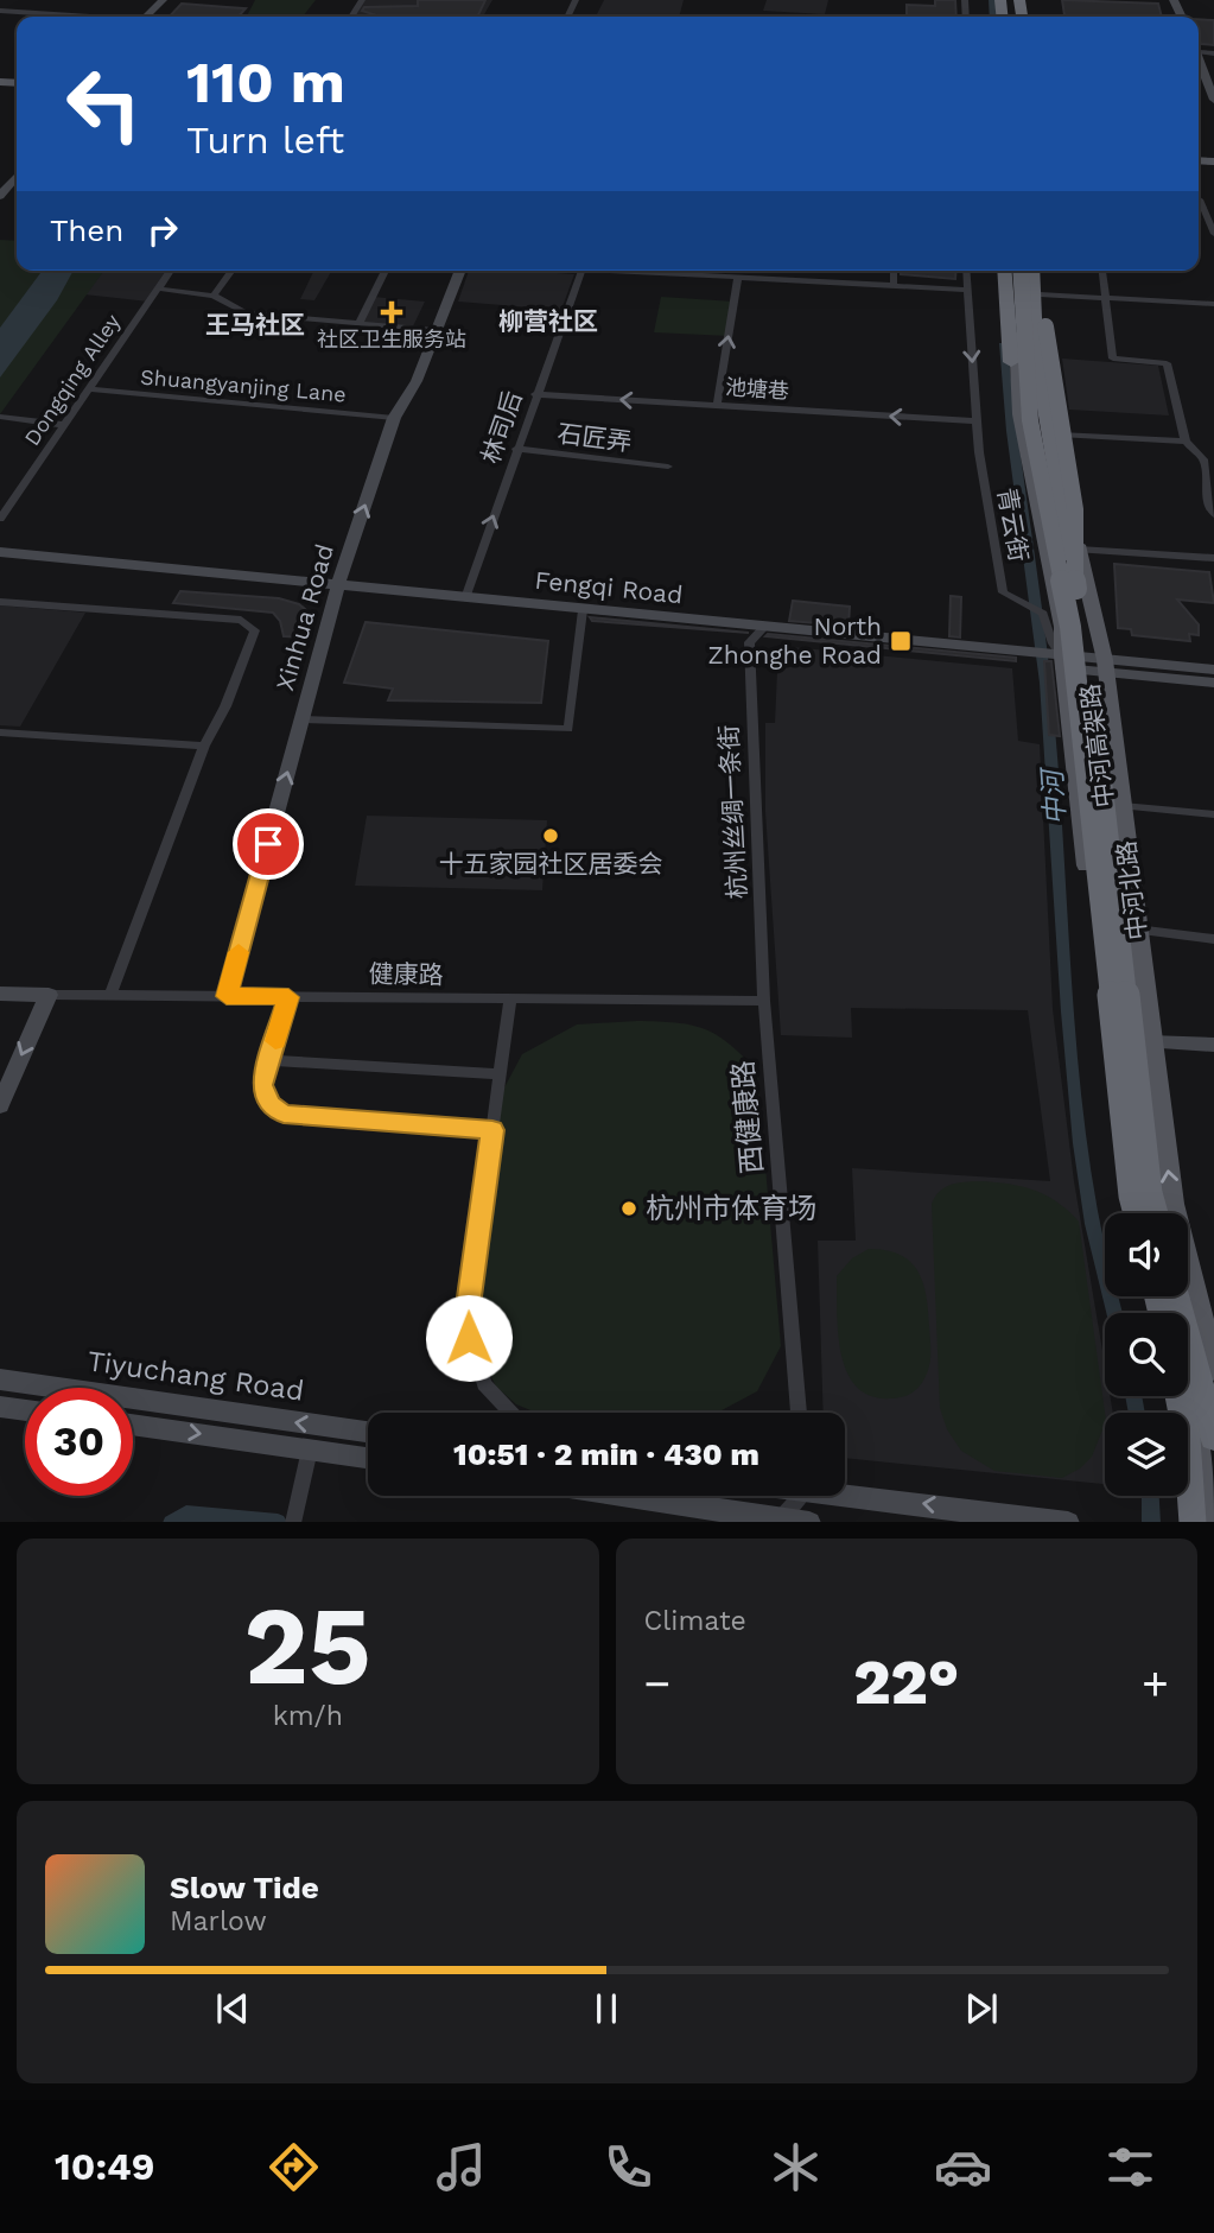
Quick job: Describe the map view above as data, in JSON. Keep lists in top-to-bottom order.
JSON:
{
  "streets": {
    "highway": ["中河高架路"],
    "main road": [
      "Fengqi Road",
      "Xinhua Road",
      "中河北路",
      "Tiyuchang Road"
    ],
    "street": [
      "Dongqing Alley",
      "Shuangyanjing Lane",
      "池塘巷",
      "林司后",
      "石匠弄",
      "青云街",
      "杭州丝绸一条街",
      "健康路",
      "西健康路"
    ]
  },
  "crossings": [
    ["Dongqing Alley", "Shuangyanjing Lane"],
    ["Shuangyanjing Lane", "Xinhua Road"],
    ["池塘巷", "林司后"],
    ["池塘巷", "青云街"],
    ["林司后", "石匠弄"],
    ["林司后", "Fengqi Road"],
    ["青云街", "Fengqi Road"],
    ["青云街", "中河北路"],
    ["Fengqi Road", "Xinhua Road"],
    ["Fengqi Road", "杭州丝绸一条街"],
    ["Fengqi Road", "中河北路"],
    ["Xinhua Road", "健康路"],
    ["中河高架路", "中河北路"],
    ["杭州丝绸一条街", "健康路"],
    ["杭州丝绸一条街", "西健康路"],
    ["健康路", "西健康路"]
  ],
  "one_way": ["池塘巷", "林司后", "Xinhua Road"],
  "districts": ["柳营社区", "王马社区"],
  "water": ["中河"],
  "places": {
    "health": ["社区卫生服务站"],
    "transit": ["North Zhonghe Road"],
    "other": ["十五家园社区居委会", "杭州市体育场"]
  },
  "page": {
    "turn": ["110 m", "Turn left"],
    "then": "Then",
    "limit": "30",
    "trip": "10:51 · 2 min · 430 m",
    "tile": [
      ["25", "km/h"],
      "Climate"
    ],
    "heat": ["−", "22°", "+"],
    "song": ["Slow Tide", "Marlow"],
    "tabs": "10:49"
  }
}
